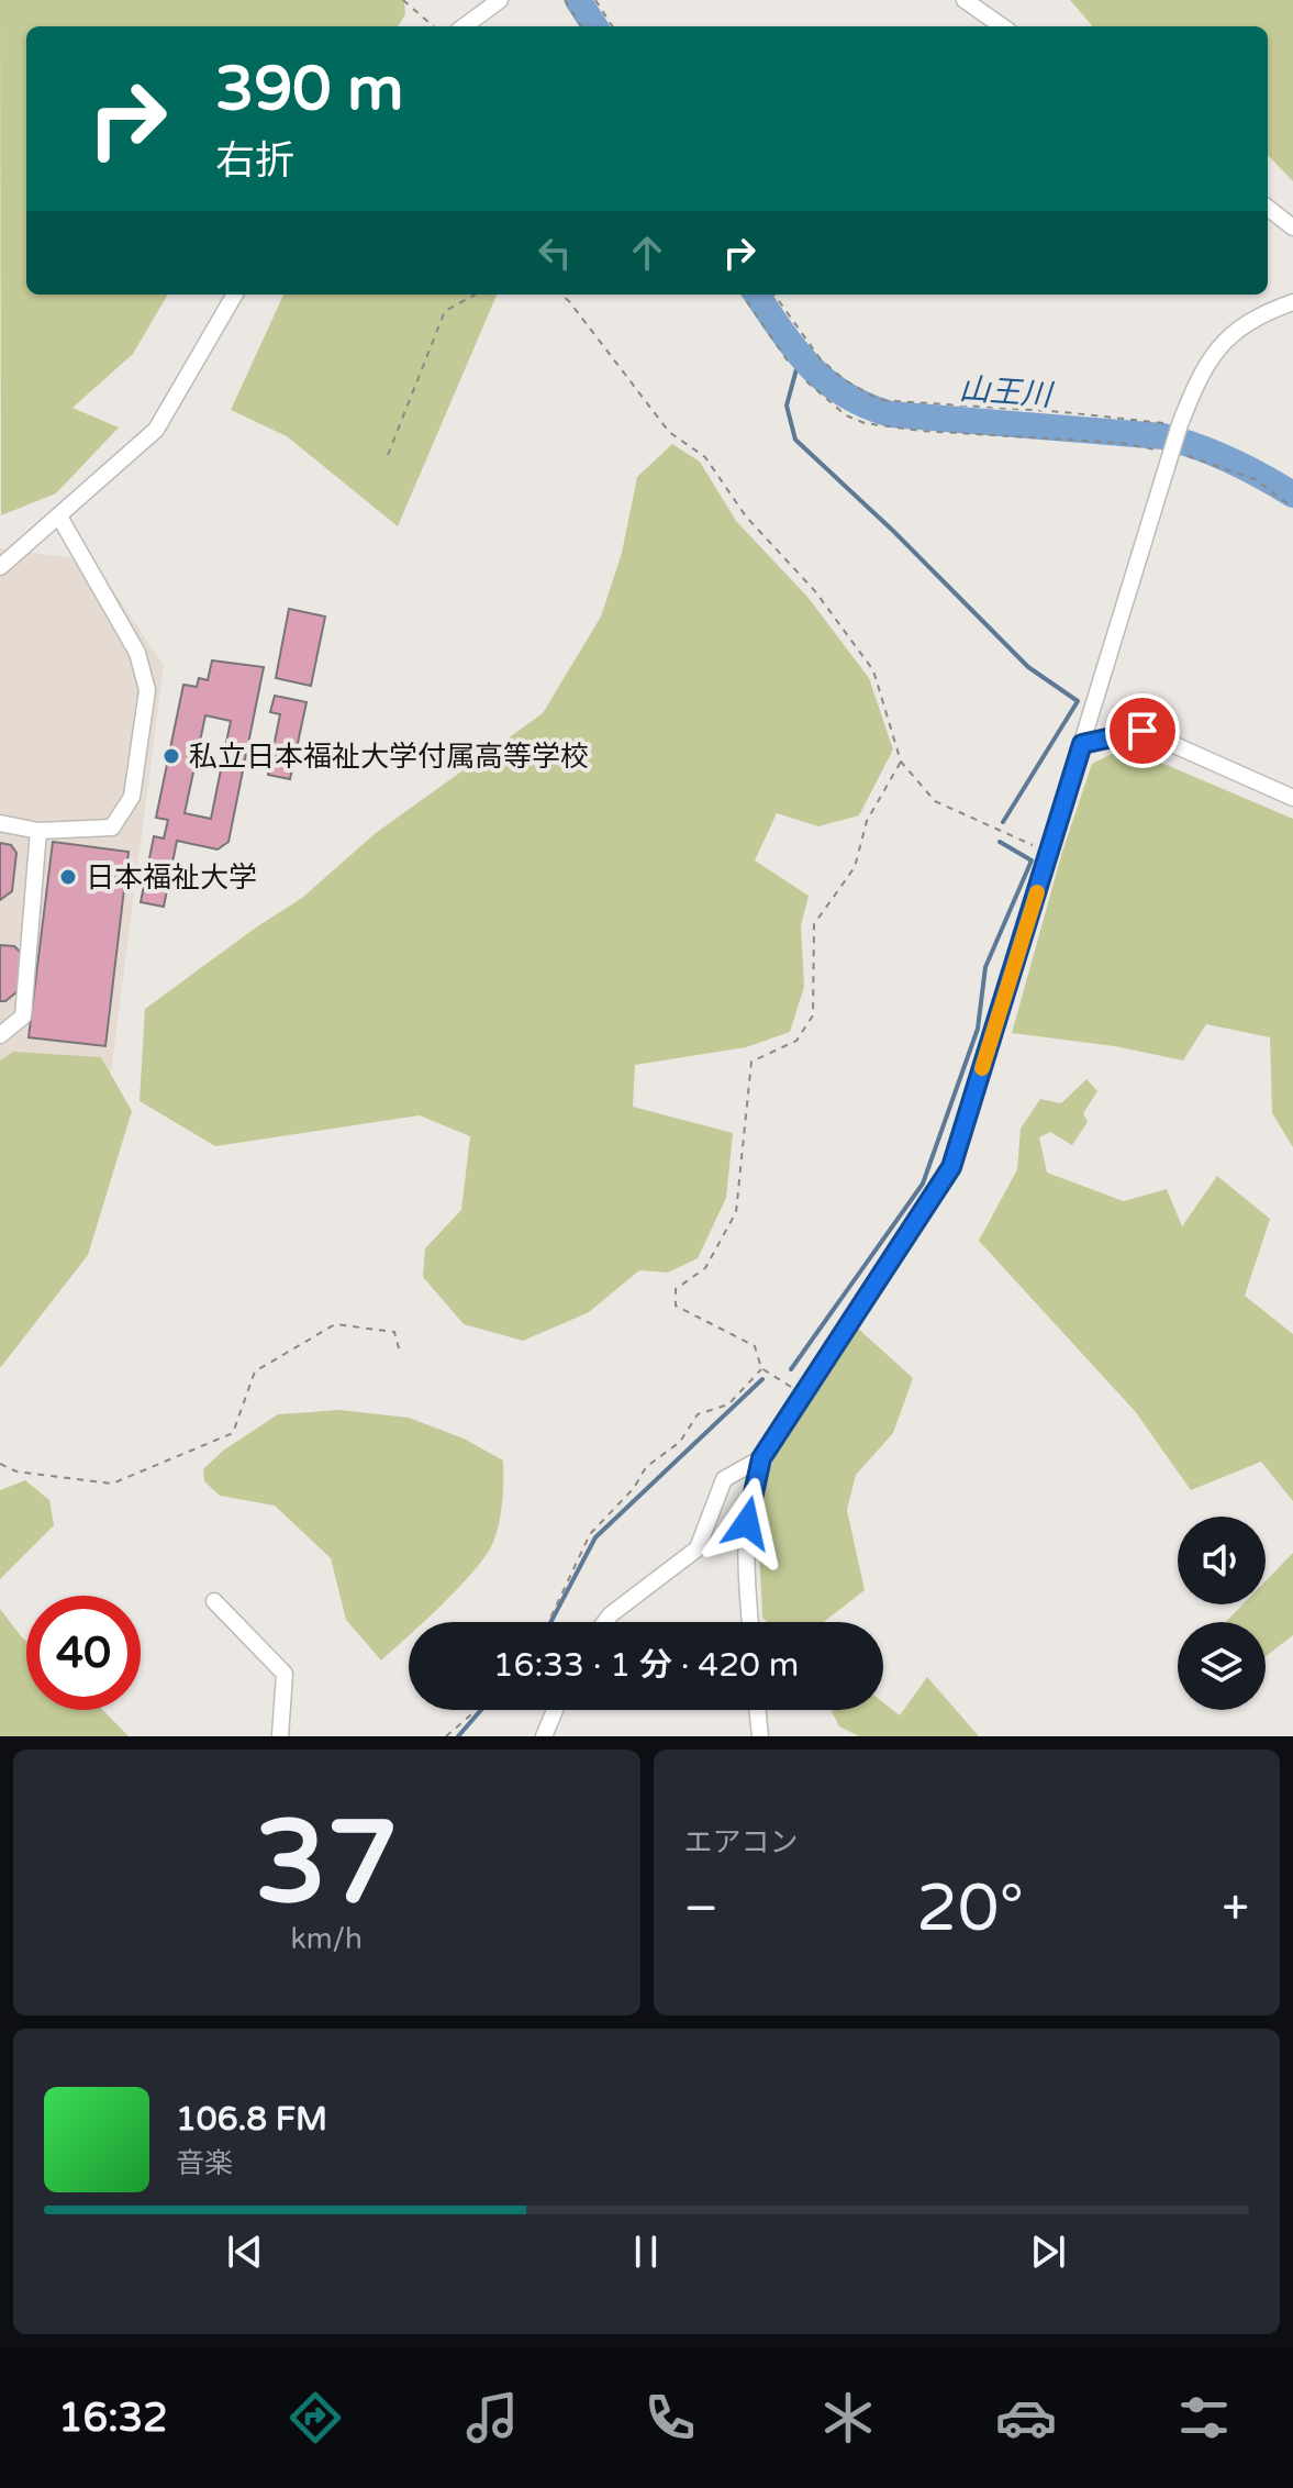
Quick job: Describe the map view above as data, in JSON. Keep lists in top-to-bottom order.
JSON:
{
  "water": ["山王川"],
  "places": ["私立日本福祉大学付属高等学校", "日本福祉大学"],
  "page": {
    "turn": ["390 m", "右折"],
    "limit": "40",
    "trip": "16:33 · 1 分 · 420 m",
    "tile": [
      ["37", "km/h"],
      "エアコン"
    ],
    "heat": ["−", "20°", "+"],
    "song": ["106.8 FM", "音楽"],
    "tabs": "16:32"
  }
}
